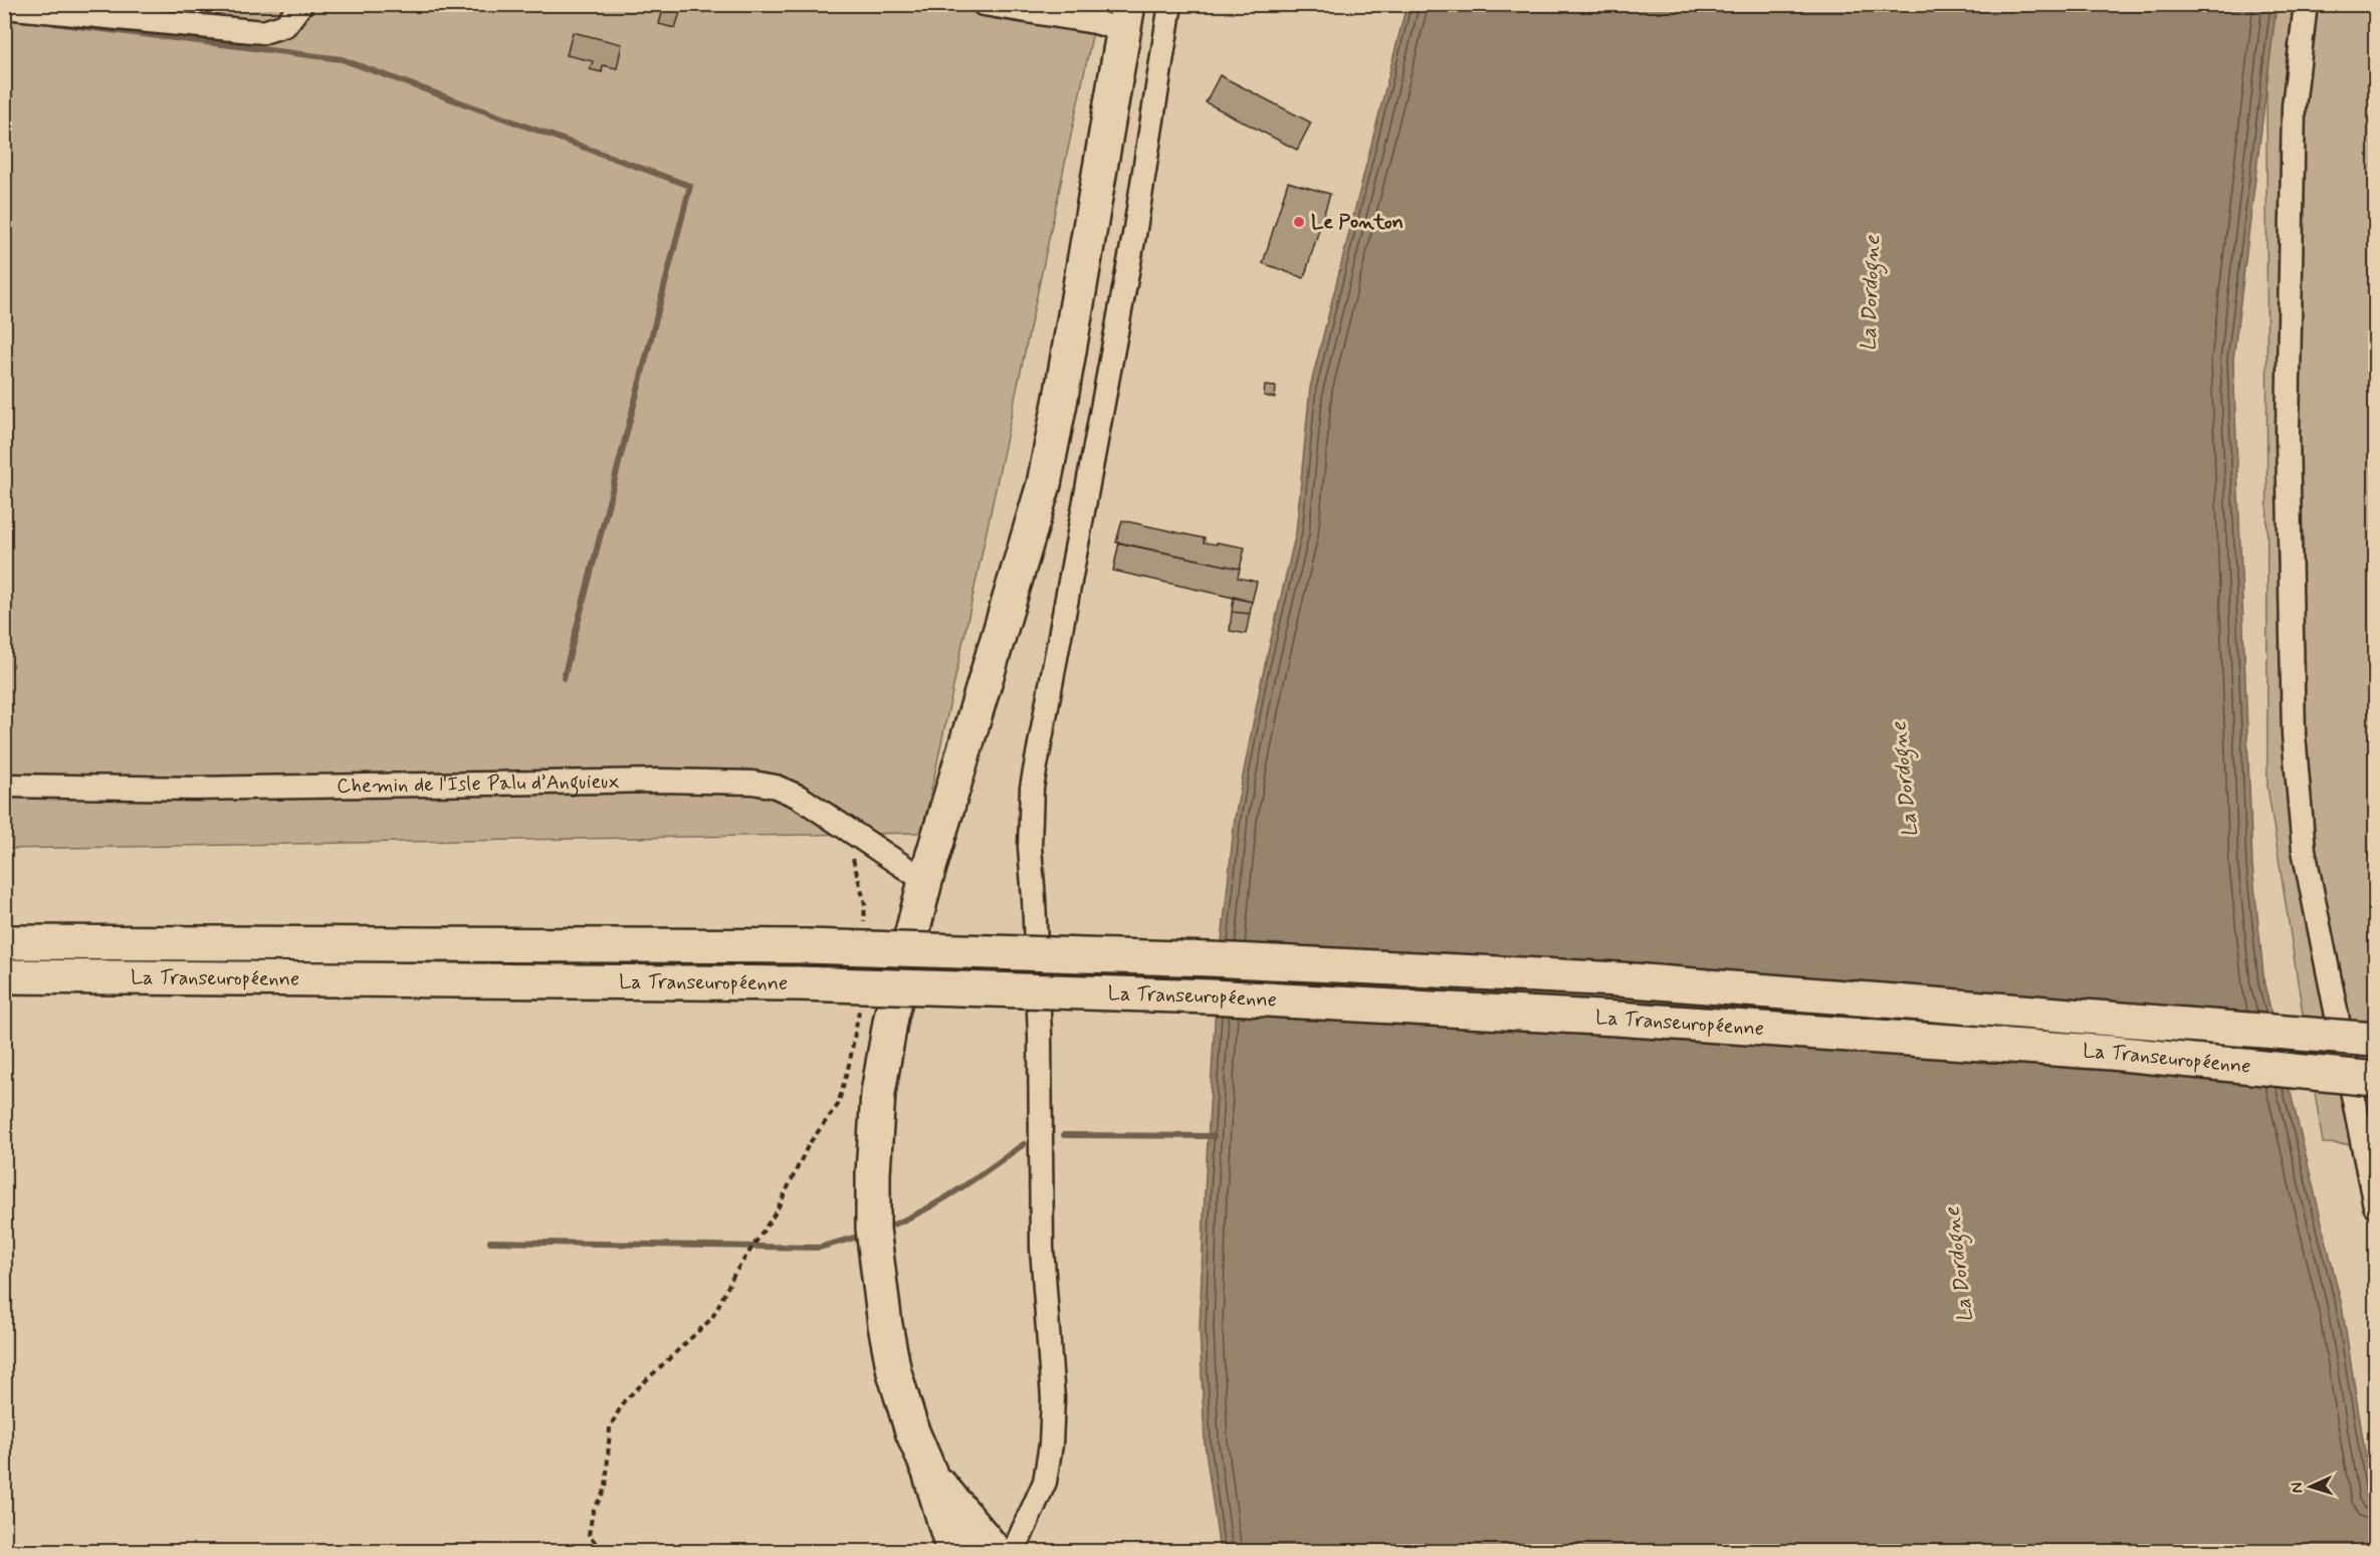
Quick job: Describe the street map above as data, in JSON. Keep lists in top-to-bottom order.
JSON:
{
  "streets": {
    "main road": ["La Transeuropéenne"],
    "street": ["Chemin de l'Isle Palu d’Anguieux"]
  },
  "water": ["La Dordogne"],
  "places": ["Le Ponton"],
  "north": "left"
}
